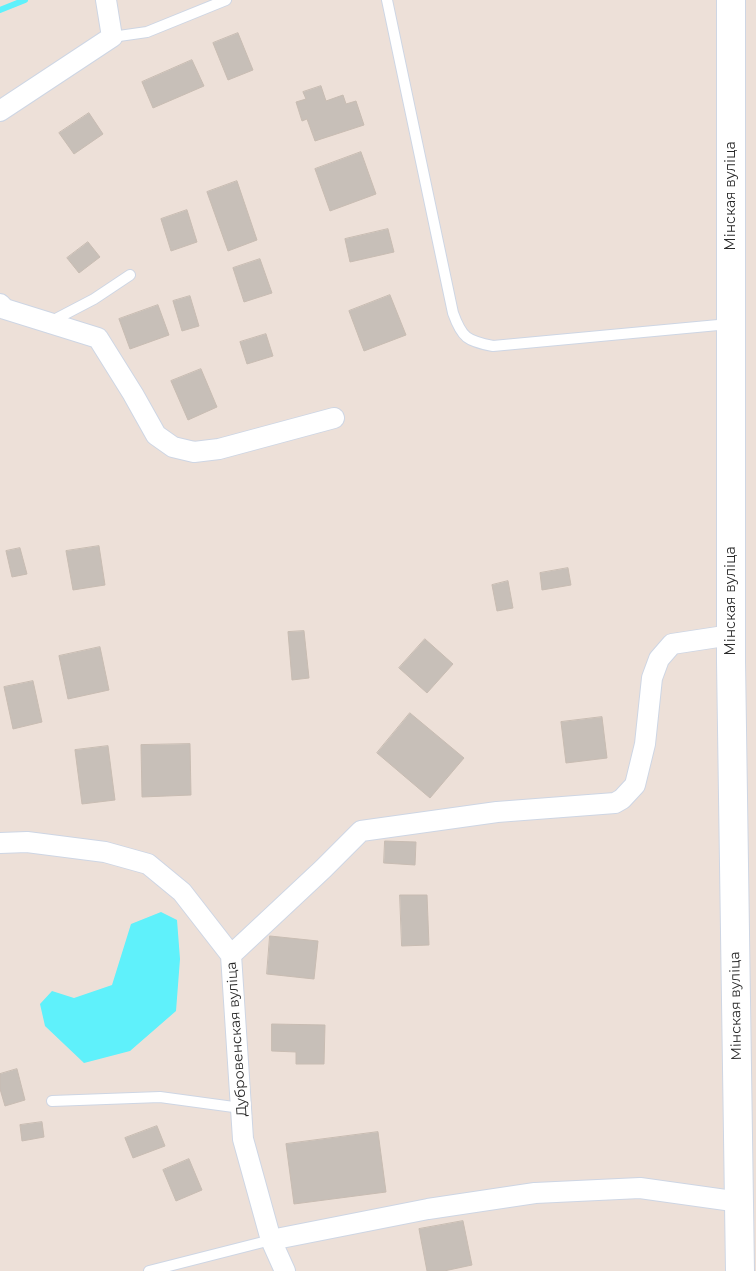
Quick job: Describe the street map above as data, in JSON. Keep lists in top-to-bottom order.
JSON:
{
  "streets": {
    "main road": ["Мінская вуліца"],
    "street": ["Дубровенская вуліца"]
  }
}
